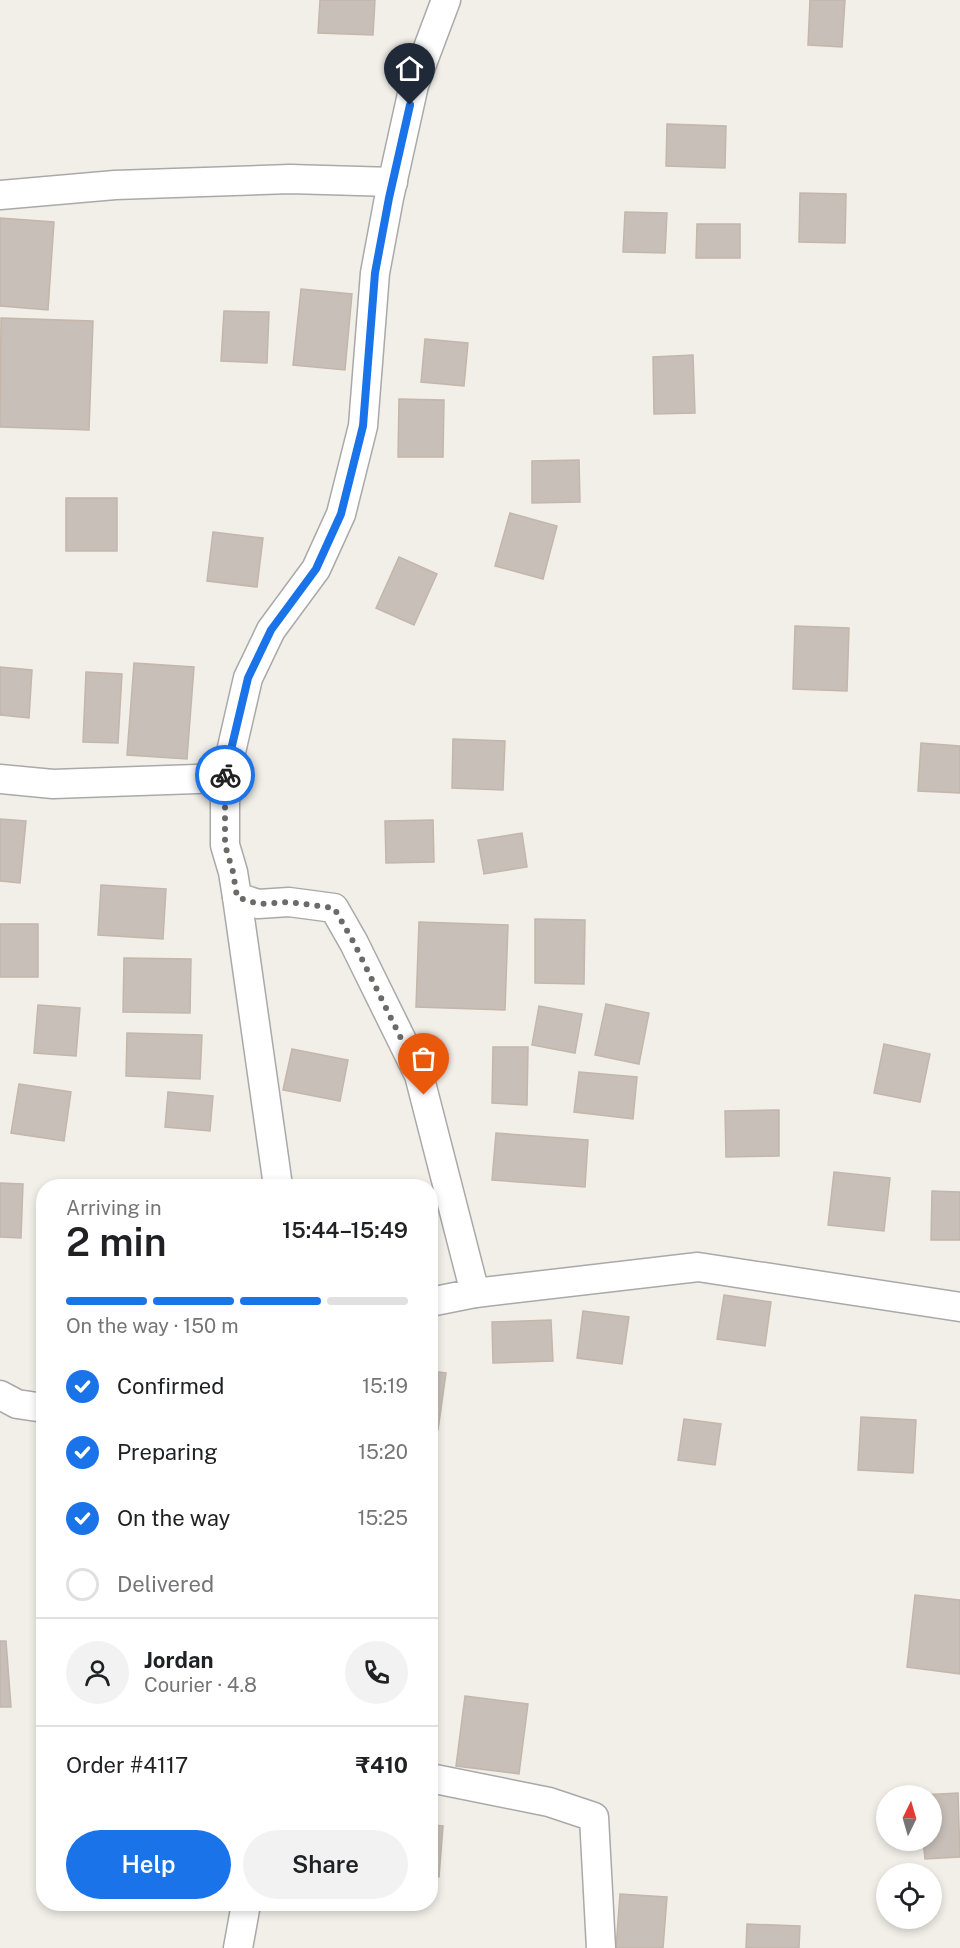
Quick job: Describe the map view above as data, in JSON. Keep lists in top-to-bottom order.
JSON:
{
  "north": "top",
  "page": {
    "heading": ["2 min", "Arriving in", "15:44–15:49"],
    "panel": [
      "Jordan",
      "Courier · 4.8",
      "Order #4117",
      "₹410"
    ],
    "bar": "On the way · 150 m",
    "list": [
      ["Confirmed", "15:19"],
      ["Preparing", "15:20"],
      ["On the way", "15:25"],
      "Delivered"
    ],
    "buttons": ["Help", "Share"]
  }
}
